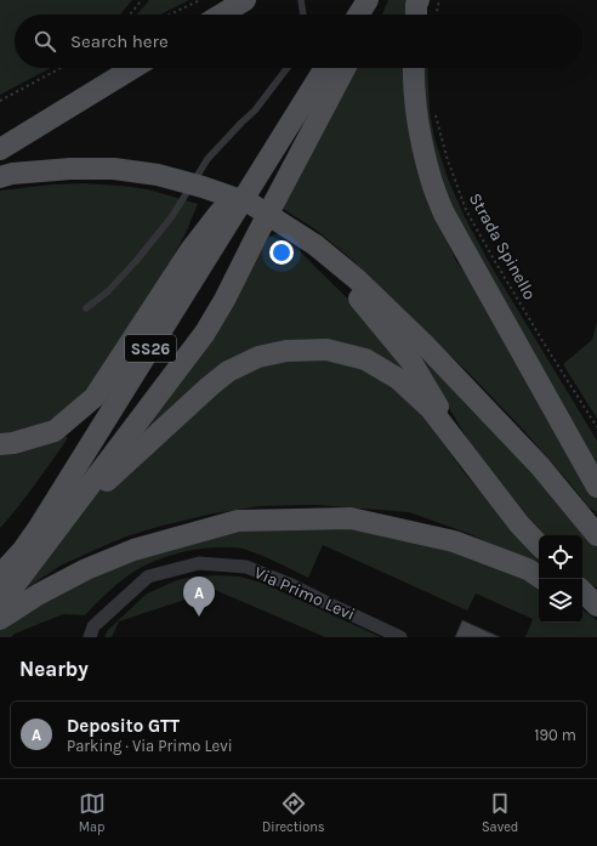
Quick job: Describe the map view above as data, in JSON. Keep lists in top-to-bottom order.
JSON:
{
  "streets": {
    "main road": ["SS26"],
    "street": ["Via Primo Levi"],
    "path": ["Strada Spinello"]
  },
  "page": {
    "search": "Search here",
    "pins": "A",
    "heading": "Nearby",
    "list": [
      {
        "mark": "A",
        "name": "Deposito GTT",
        "note": "Parking · Via Primo Levi",
        "value": "190 m"
      }
    ],
    "nav": ["Map", "Directions", "Saved"]
  }
}
